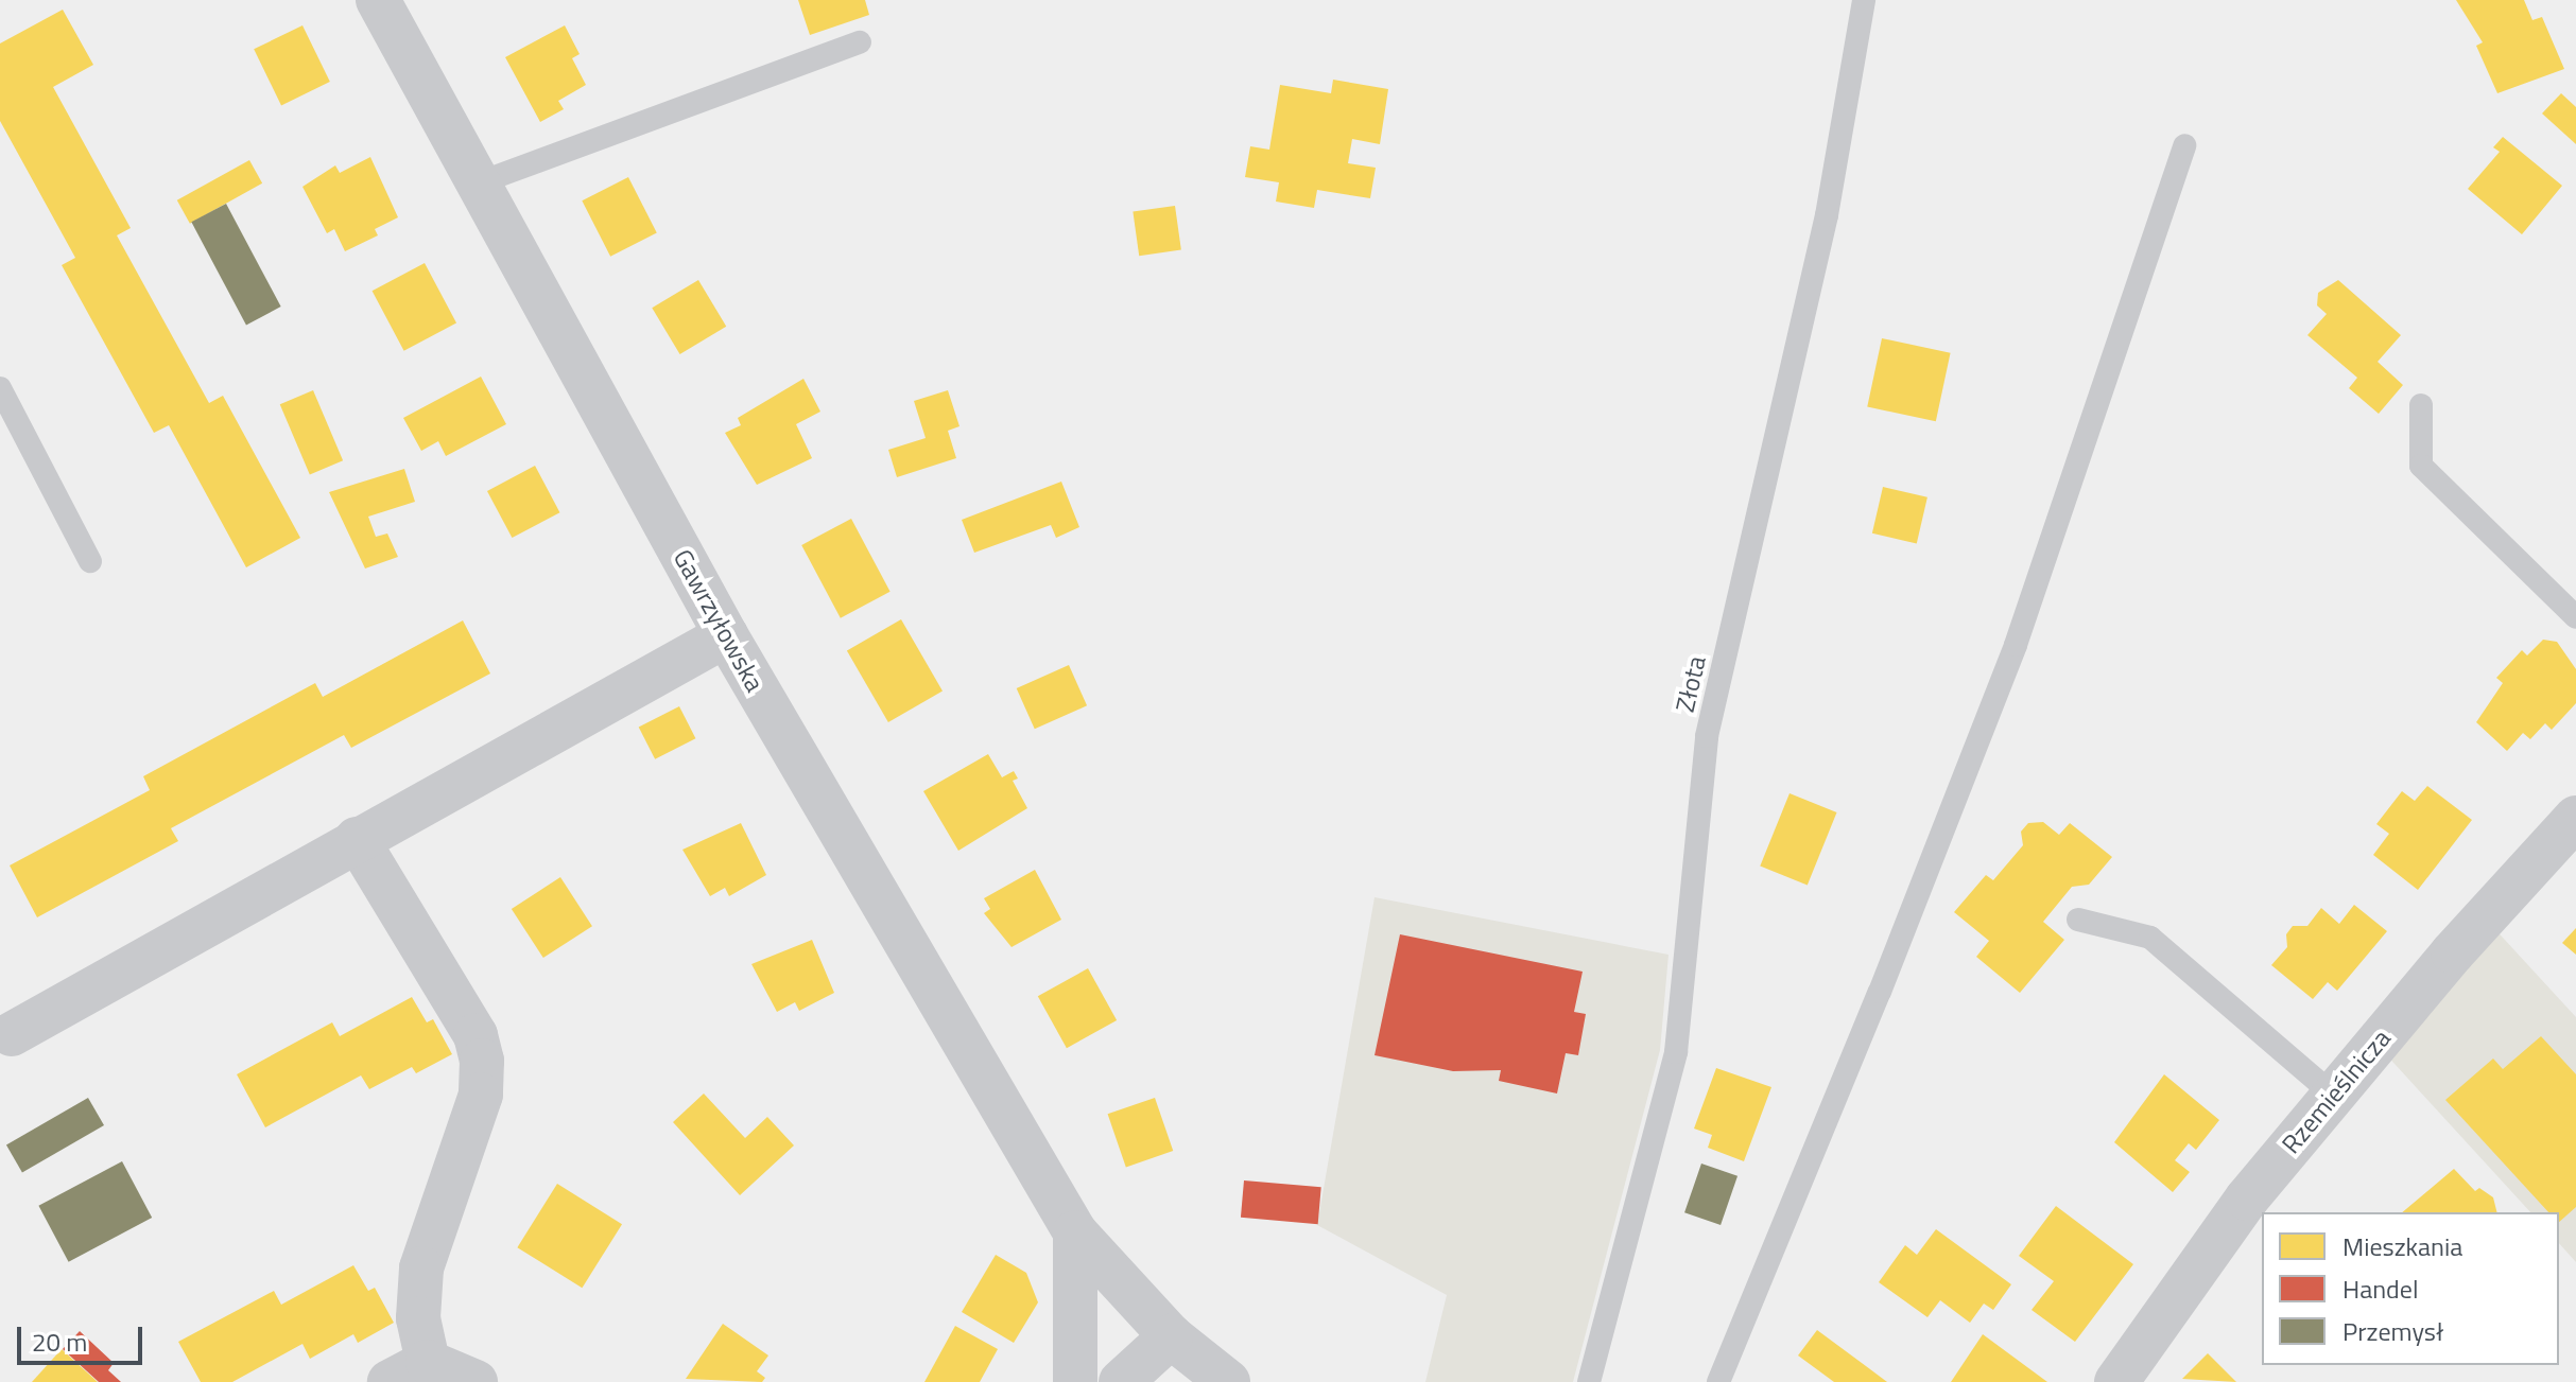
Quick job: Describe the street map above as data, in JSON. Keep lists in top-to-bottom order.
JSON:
{
  "streets": {
    "street": ["Gawrzyłowska", "Rzemieślnicza"],
    "lane": ["Złota"]
  },
  "legend": ["Mieszkania", "Handel", "Przemysł"],
  "scale_bar": "20 m"
}
